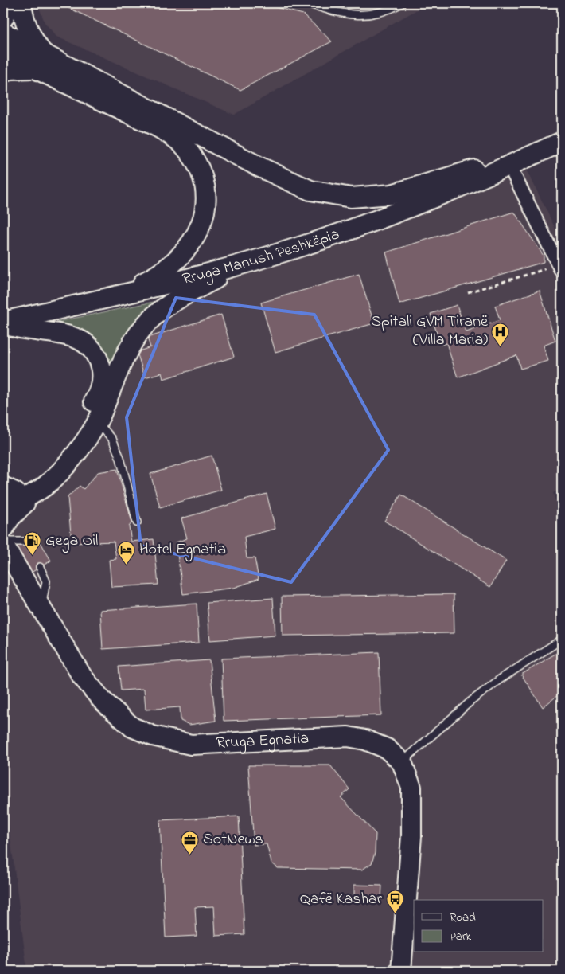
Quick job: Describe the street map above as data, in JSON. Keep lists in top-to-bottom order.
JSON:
{
  "streets": {
    "main road": ["Rruga Manush Peshkëpia", "Rruga Egnatia"]
  },
  "places": {
    "hospital": ["Spitali GVM Tiranë (Villa Maria)"],
    "fuel station": ["Gega Oil"],
    "hotel": ["Hotel Egnatia"],
    "office": ["SotNews"],
    "bus stop": ["Qafë Kashar"]
  },
  "legend": ["Road", "Park"]
}
